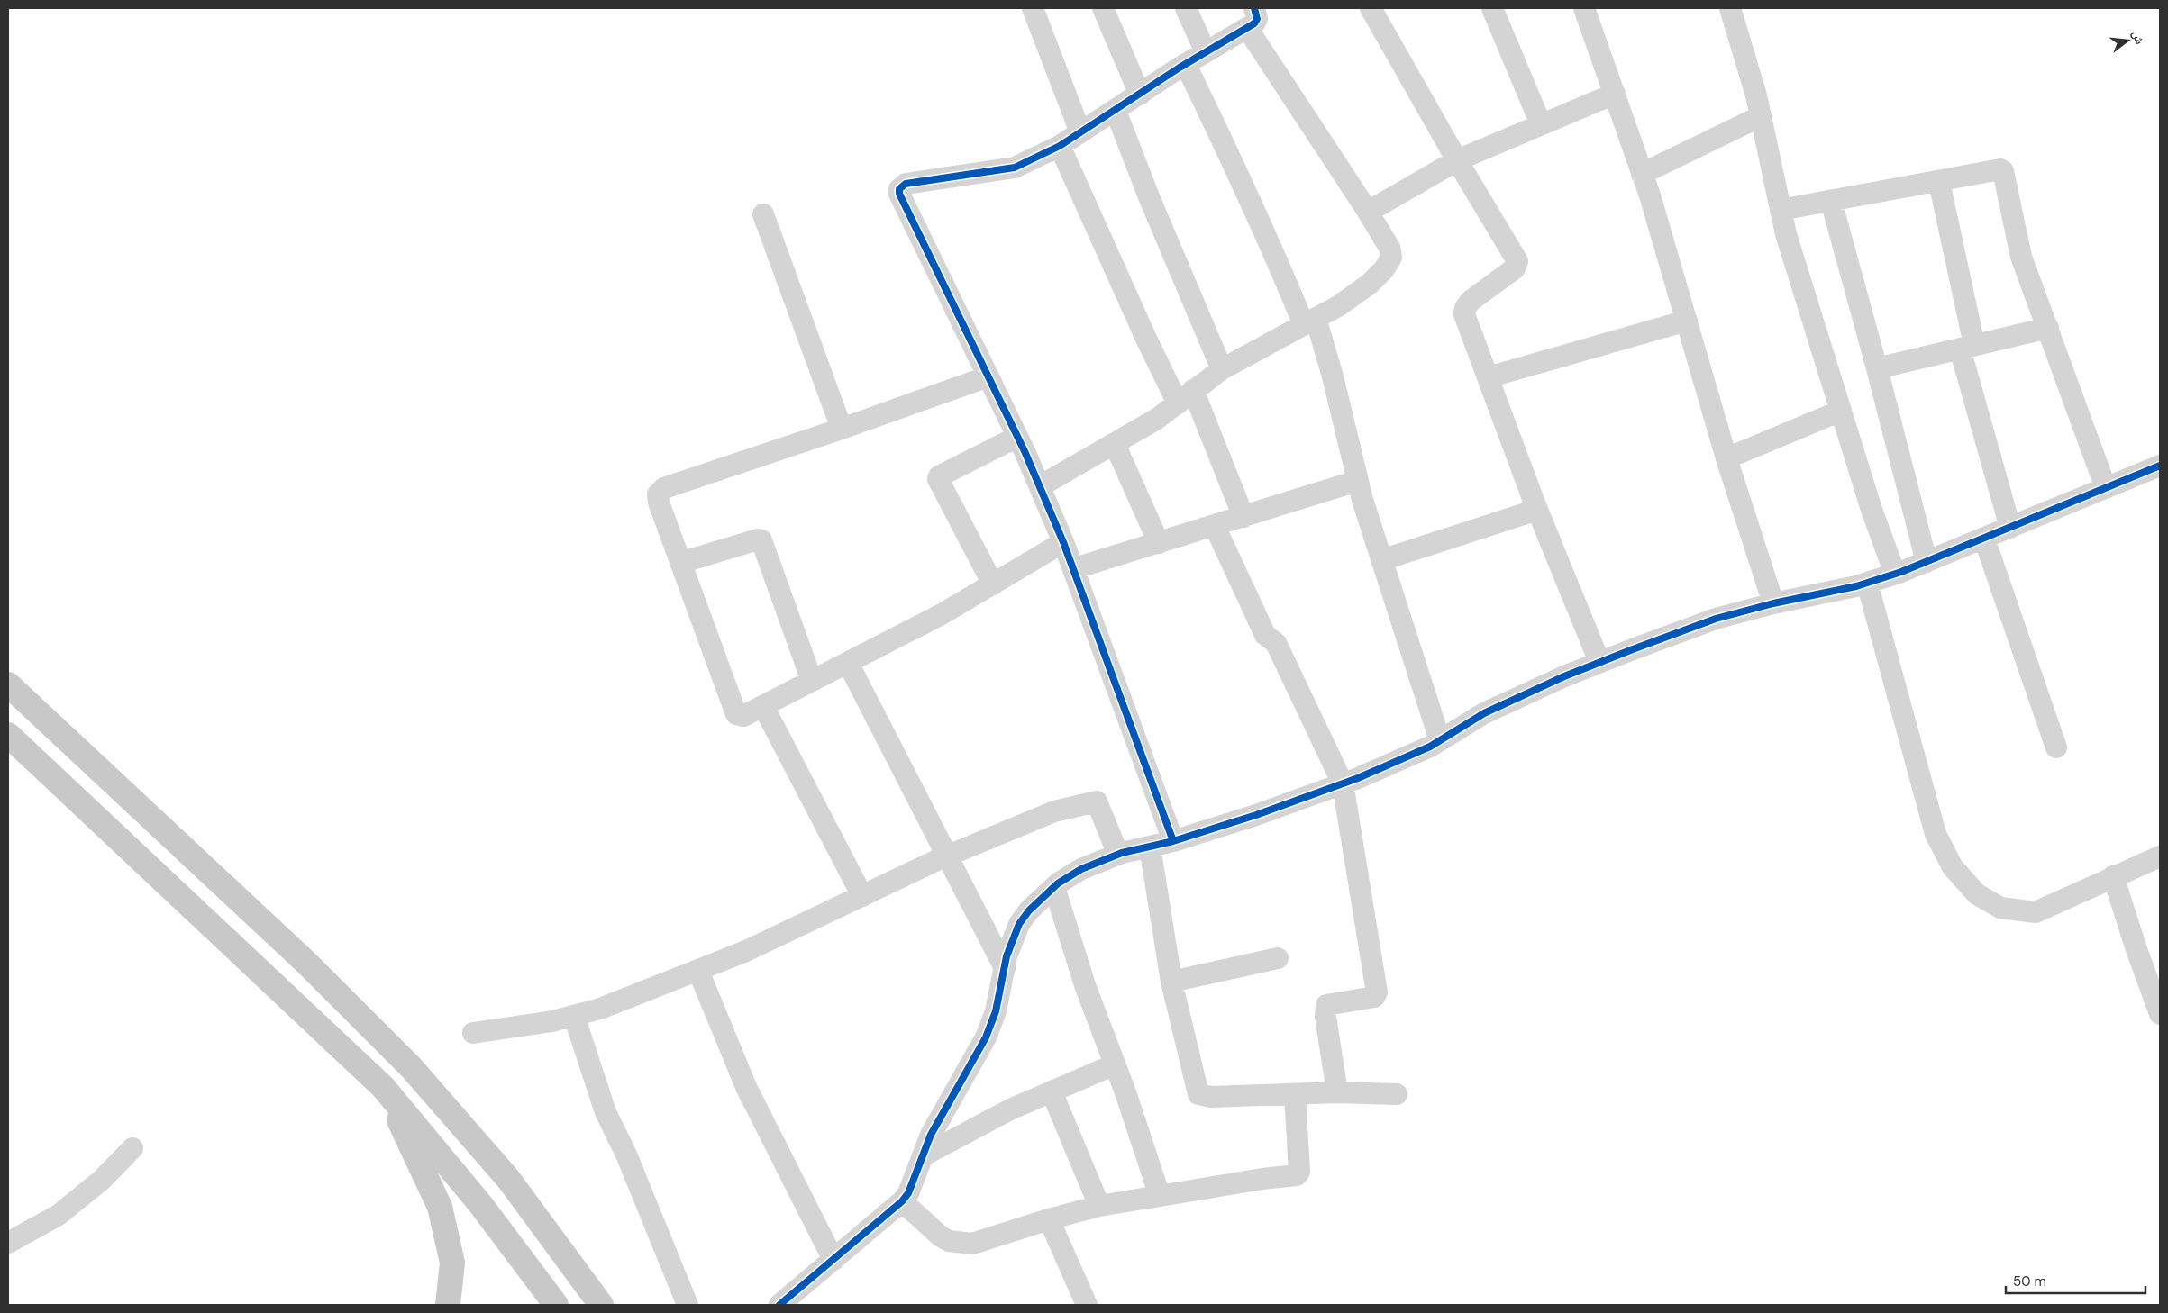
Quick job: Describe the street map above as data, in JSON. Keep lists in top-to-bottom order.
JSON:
{
  "scale_bar": "50 m",
  "north": "right"
}
